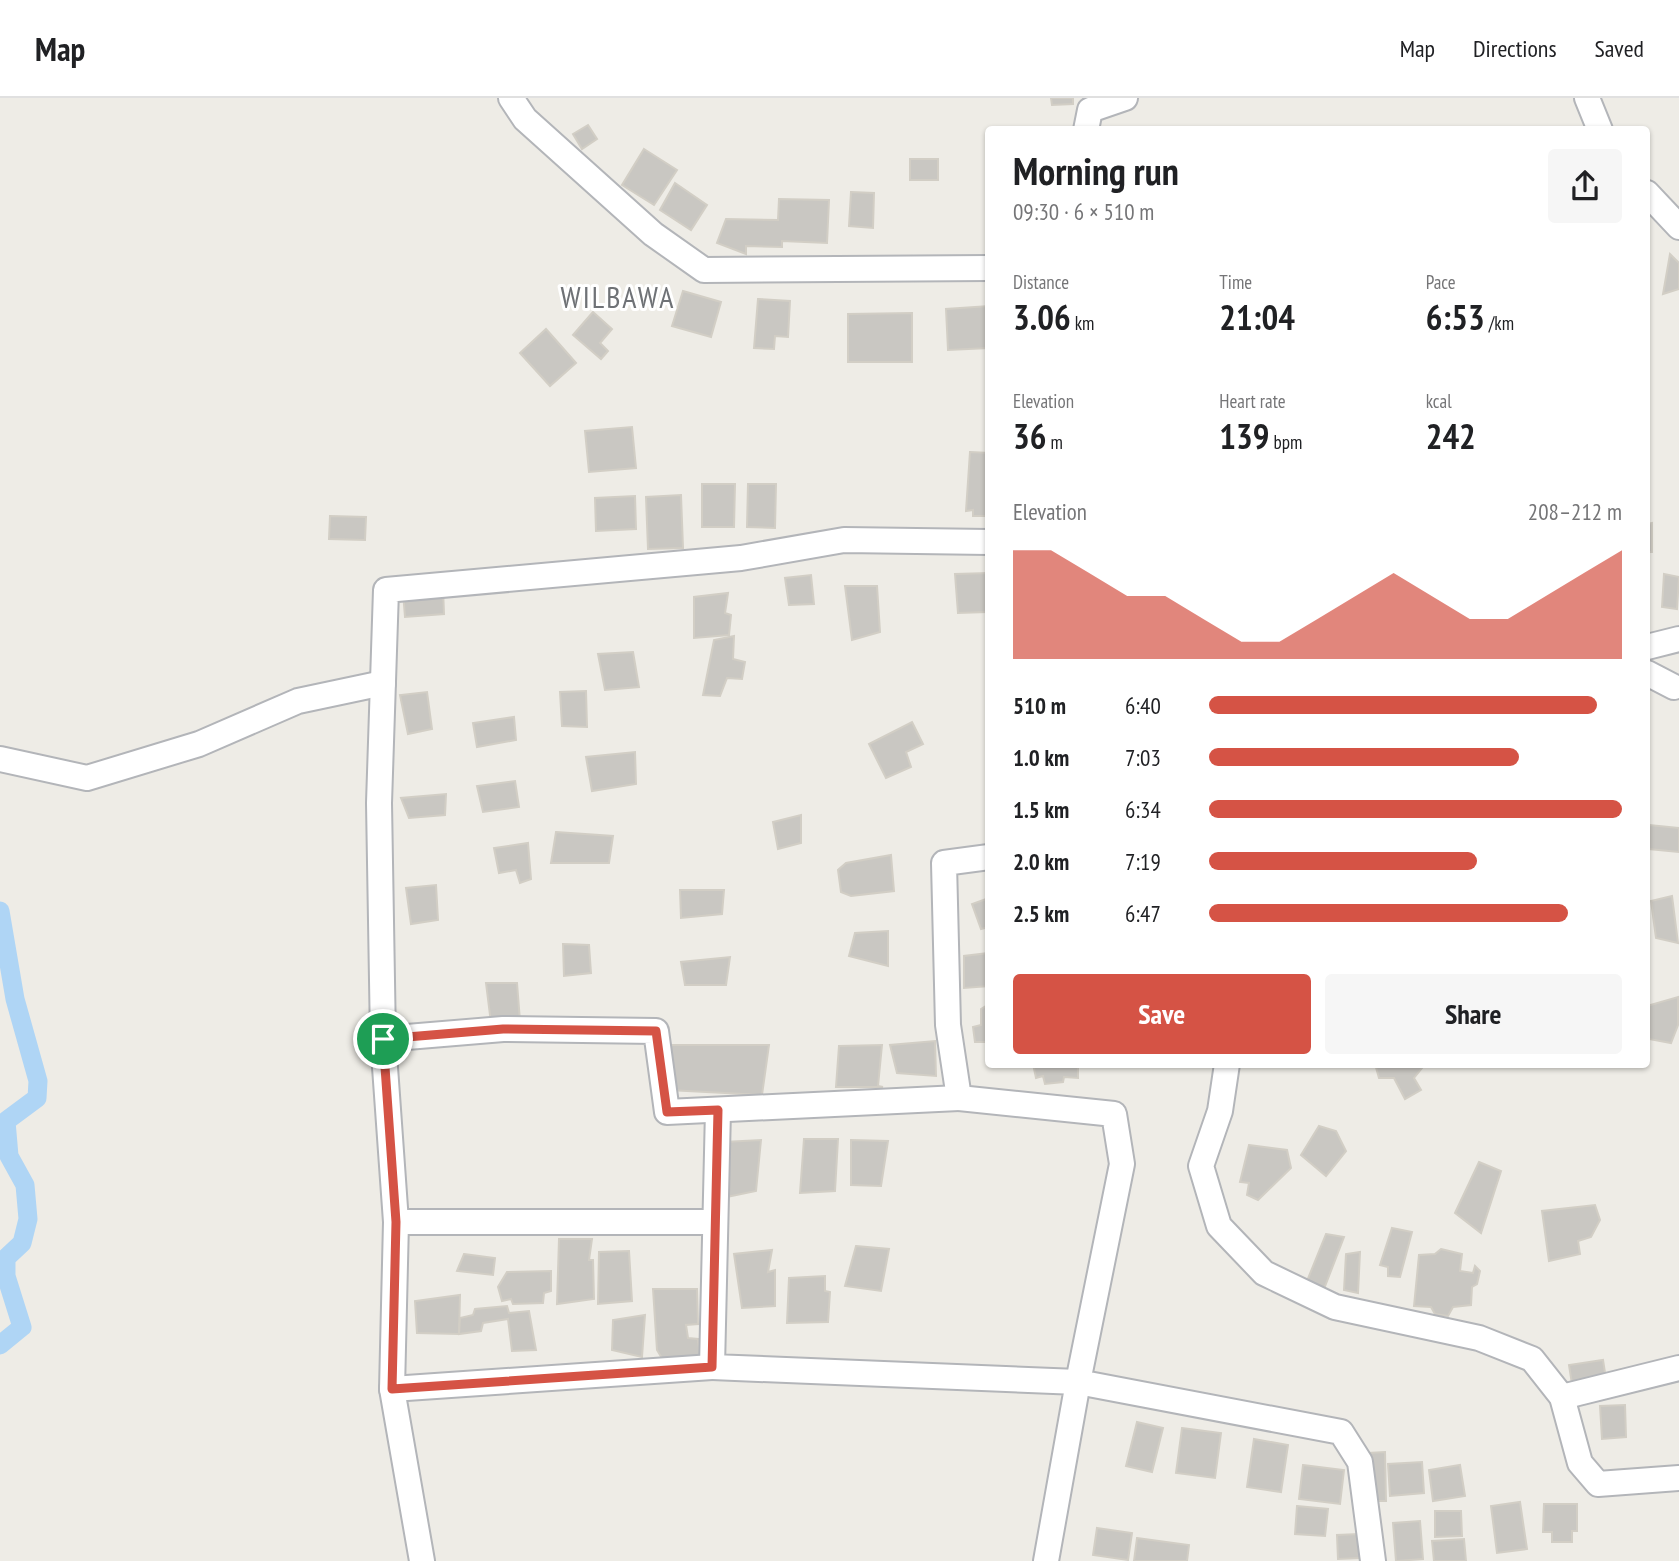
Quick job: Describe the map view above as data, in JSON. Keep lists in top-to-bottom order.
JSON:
{
  "districts": ["WILBAWA"],
  "page": {
    "header": "Map",
    "nav": ["Map", "Directions", "Saved"],
    "heading": ["Morning run", "09:30 · 6 × 510 m"],
    "stats": [
      ["Distance", "3.06 km"],
      ["Time", "21:04"],
      ["Pace", "6:53 /km"],
      ["Elevation", "36 m"],
      ["Heart rate", "139 bpm"],
      ["kcal", "242"]
    ],
    "chart": ["Elevation", "208–212 m"],
    "list": [
      {
        "name": "510 m",
        "note": "6:40"
      },
      {
        "name": "1.0 km",
        "note": "7:03"
      },
      {
        "name": "1.5 km",
        "note": "6:34"
      },
      {
        "name": "2.0 km",
        "note": "7:19"
      },
      {
        "name": "2.5 km",
        "note": "6:47"
      }
    ],
    "buttons": ["Save", "Share"]
  }
}
